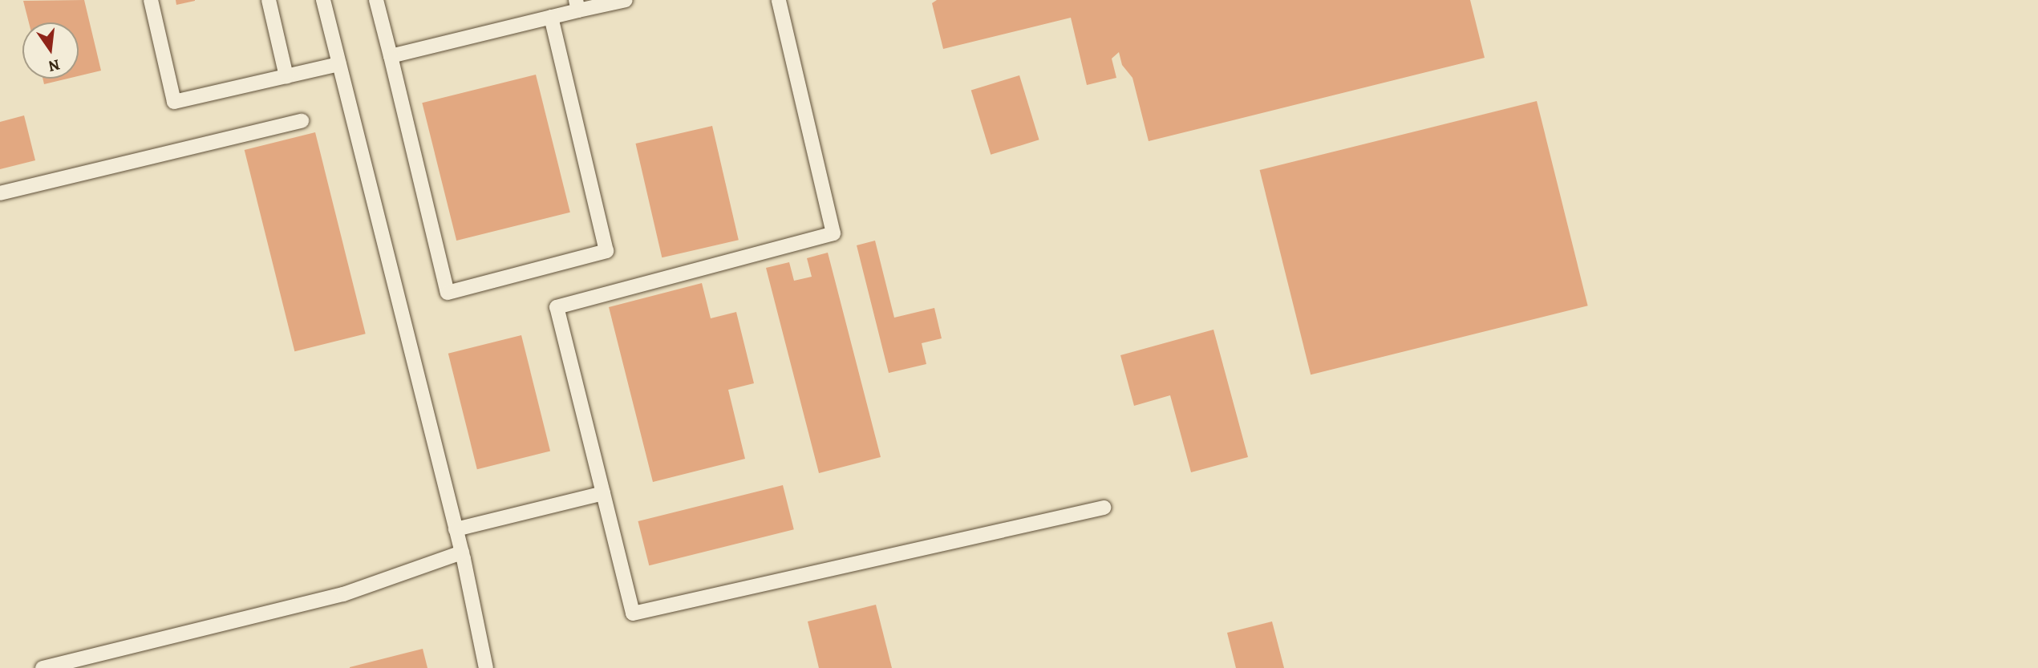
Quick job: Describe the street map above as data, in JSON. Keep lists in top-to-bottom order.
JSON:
{
  "north": "bottom"
}
